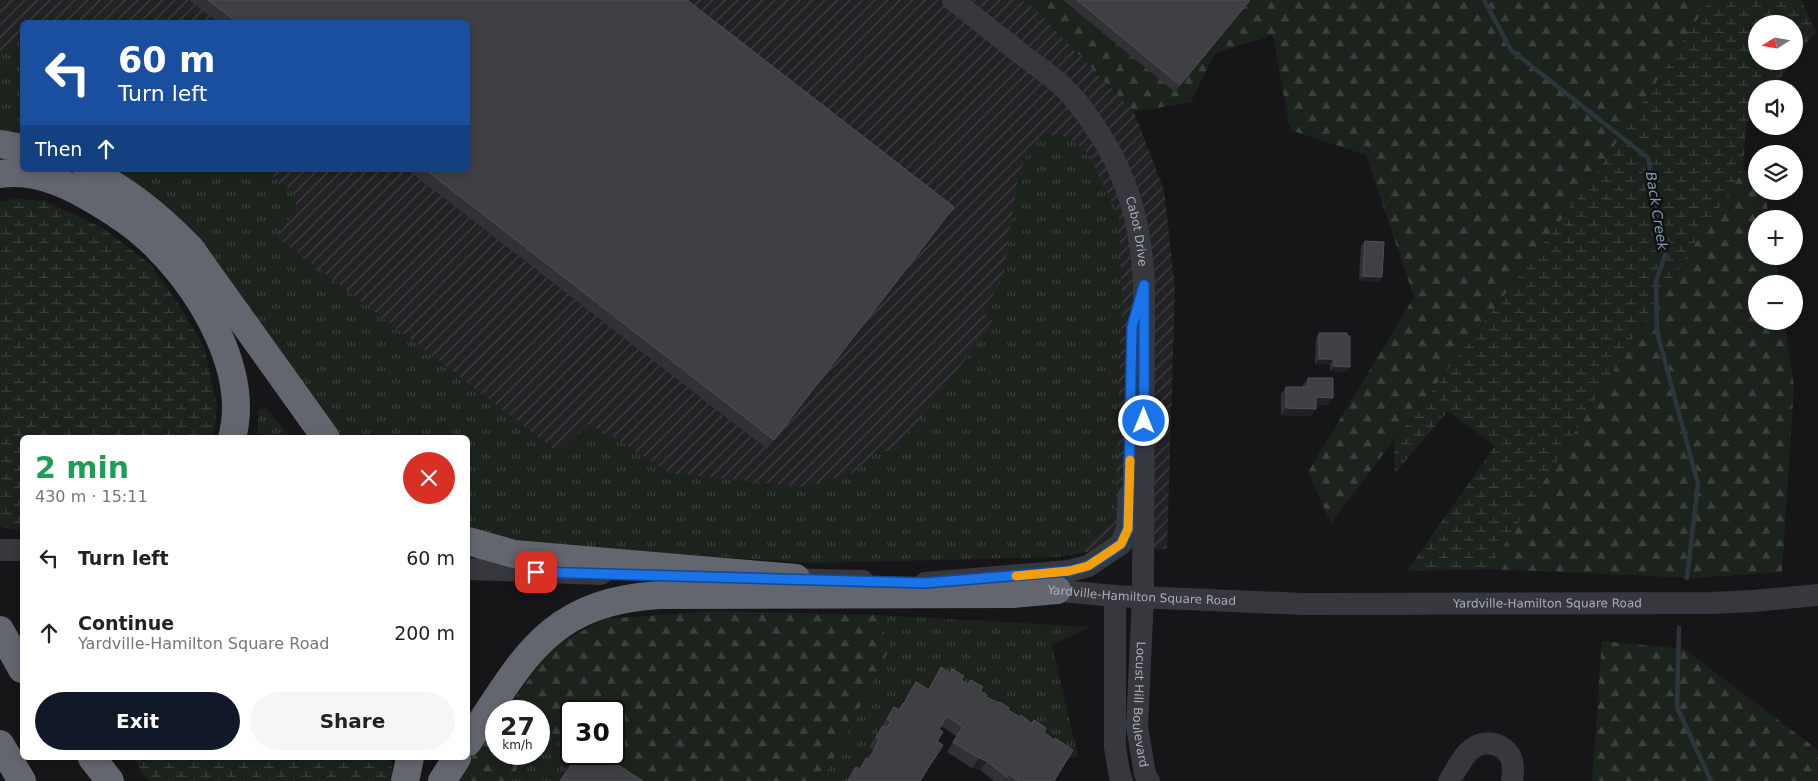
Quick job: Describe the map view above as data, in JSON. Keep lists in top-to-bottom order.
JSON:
{
  "streets": {
    "street": ["Cabot Drive", "Yardville-Hamilton Square Road", "Locust Hill Boulevard"]
  },
  "crossings": [
    ["Cabot Drive", "Yardville-Hamilton Square Road"],
    ["Cabot Drive", "Locust Hill Boulevard"],
    ["Yardville-Hamilton Square Road", "Locust Hill Boulevard"]
  ],
  "water": ["Back Creek"],
  "north": "left",
  "page": {
    "map_buttons": ["+", "−"],
    "turn": ["60 m", "Turn left"],
    "then": "Then",
    "heading": ["2 min", "430 m · 15:11"],
    "list": [
      {
        "name": "Turn left",
        "value": "60 m"
      },
      {
        "name": "Continue",
        "note": "Yardville-Hamilton Square Road",
        "value": "200 m"
      }
    ],
    "buttons": ["Exit", "Share"],
    "speed": "27 km/h",
    "limit": "30"
  }
}
